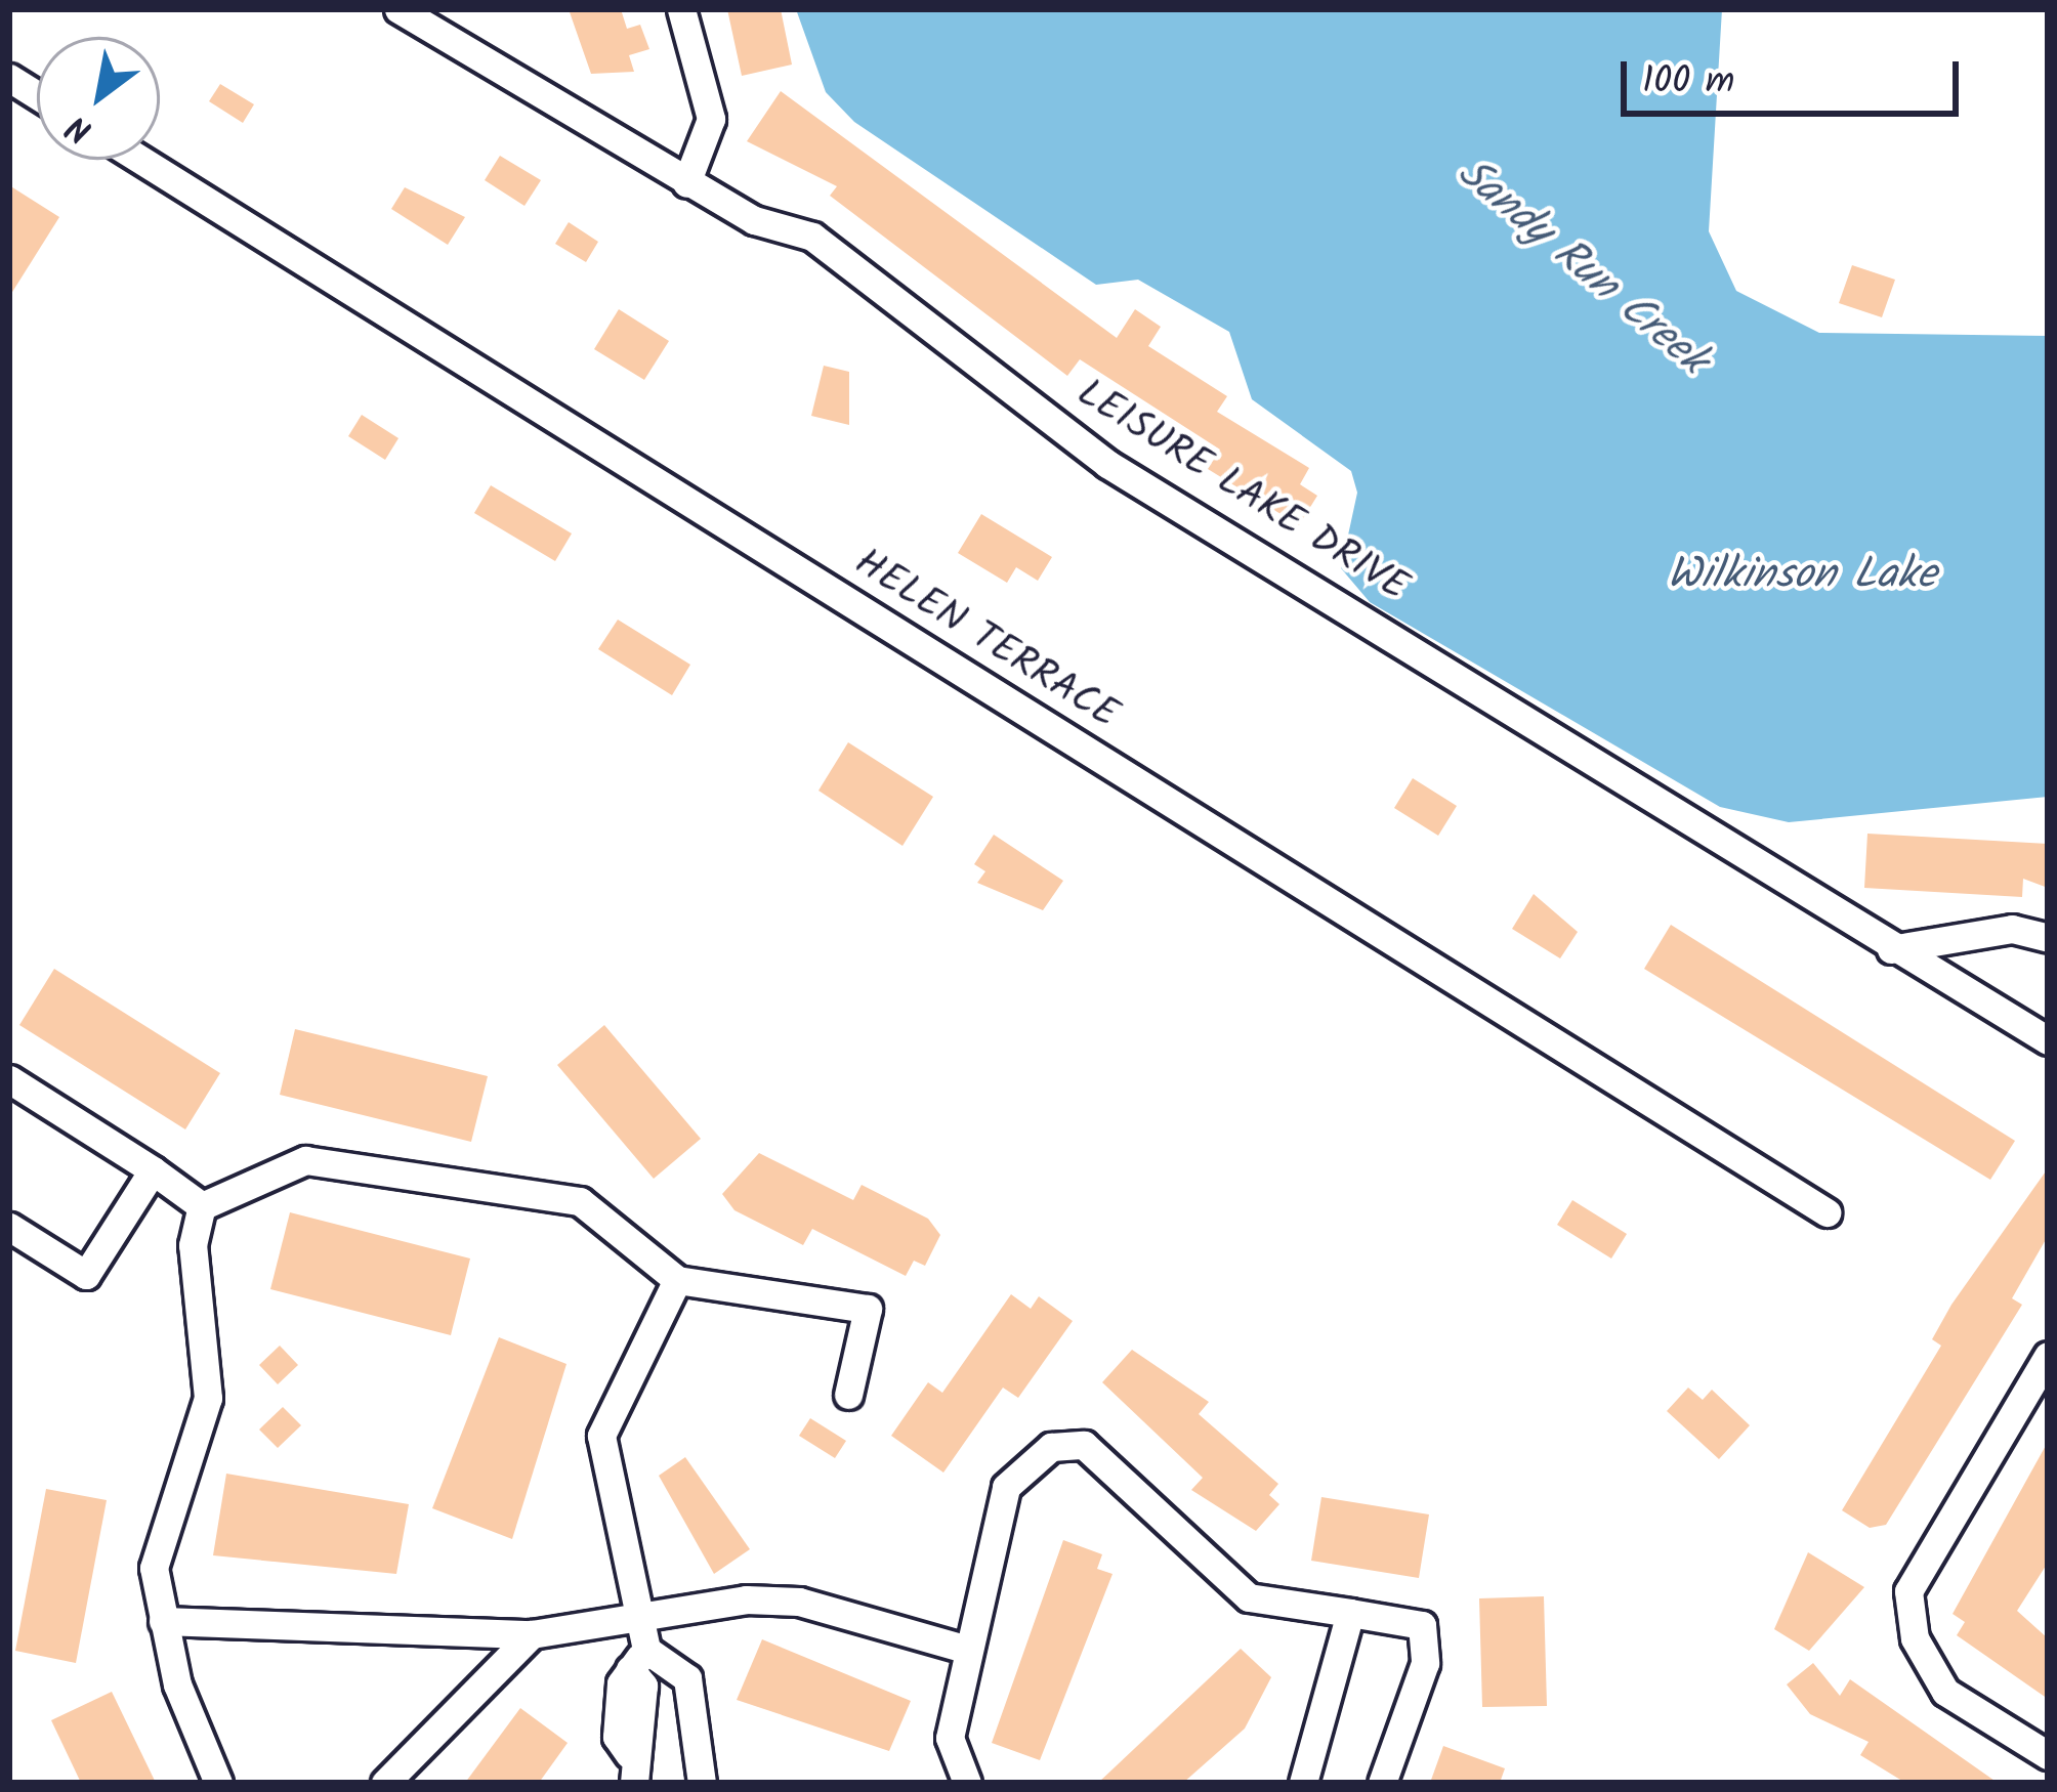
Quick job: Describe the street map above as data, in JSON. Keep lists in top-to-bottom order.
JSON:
{
  "streets": {
    "street": ["LEISURE LAKE DRIVE", "HELEN TERRACE"]
  },
  "water": ["Sandy Run Creek", "Wilkinson Lake"],
  "scale_bar": "100 m",
  "north": "bottom left"
}
